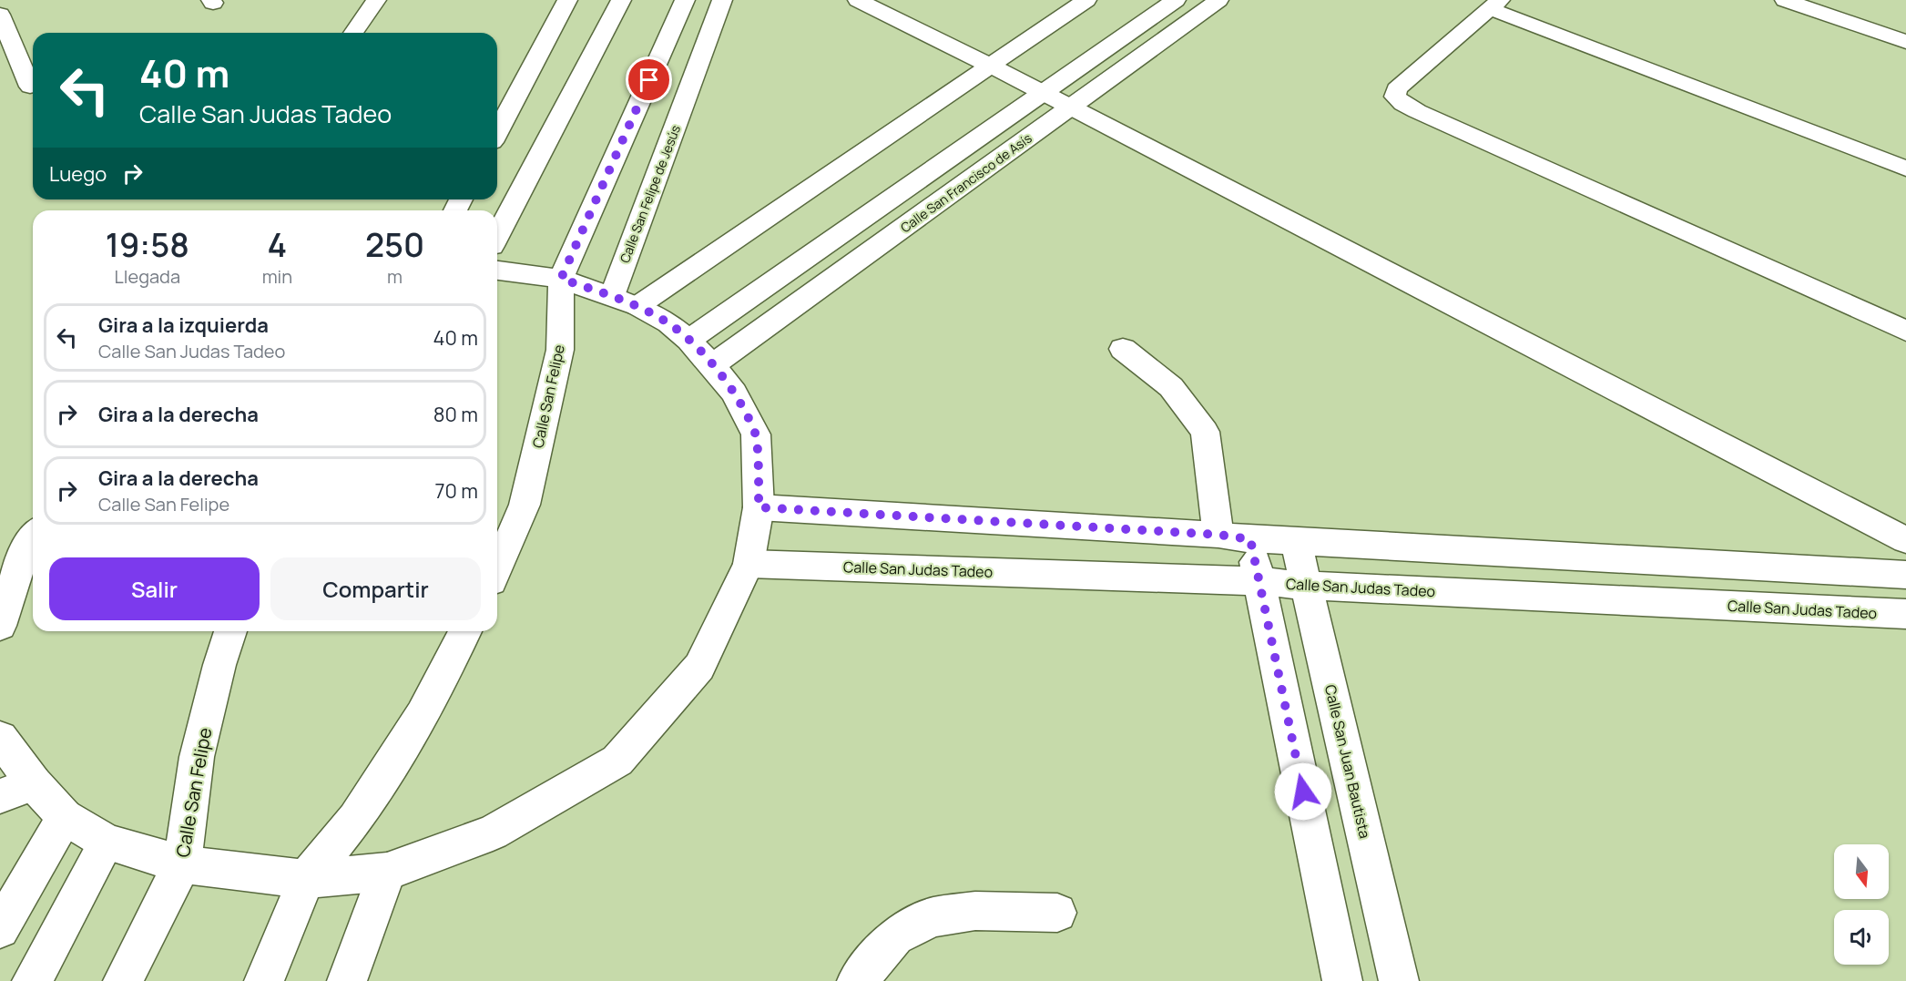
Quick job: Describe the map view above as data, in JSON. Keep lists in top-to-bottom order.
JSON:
{
  "streets": {
    "street": [
      "Calle San Francisco de Asís",
      "Calle San Felipe de Jesús",
      "Calle San Felipe",
      "Calle San Judas Tadeo",
      "Calle San Juan Bautista"
    ]
  },
  "crossings": [
    ["Calle San Judas Tadeo", "Calle San Juan Bautista"]
  ],
  "north": "bottom",
  "page": {
    "turn": ["40 m", "Calle San Judas Tadeo"],
    "then": "Luego",
    "eta": [
      "19:58",
      "Llegada",
      "4",
      "min",
      "250",
      "m"
    ],
    "list": [
      {
        "name": "Gira a la izquierda",
        "note": "Calle San Judas Tadeo",
        "value": "40 m"
      },
      {
        "name": "Gira a la derecha",
        "value": "80 m"
      },
      {
        "name": "Gira a la derecha",
        "note": "Calle San Felipe",
        "value": "70 m"
      }
    ],
    "buttons": ["Salir", "Compartir"]
  }
}
